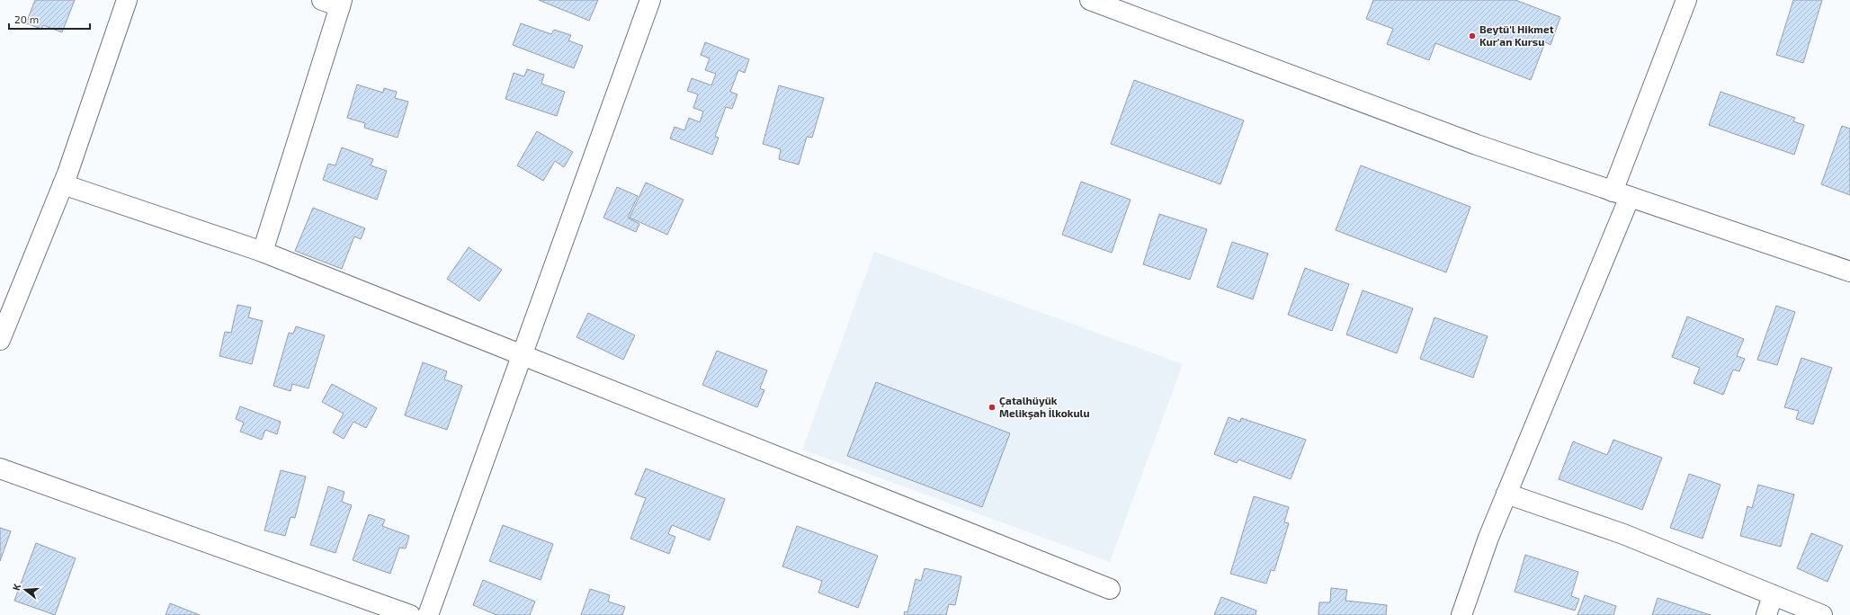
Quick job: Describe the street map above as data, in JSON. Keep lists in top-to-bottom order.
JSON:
{
  "places": ["Beytü'l Hikmet Kur'an Kursu", "Çatalhüyük Melikşah İlkokulu"],
  "scale_bar": "20 m",
  "north": "left"
}
